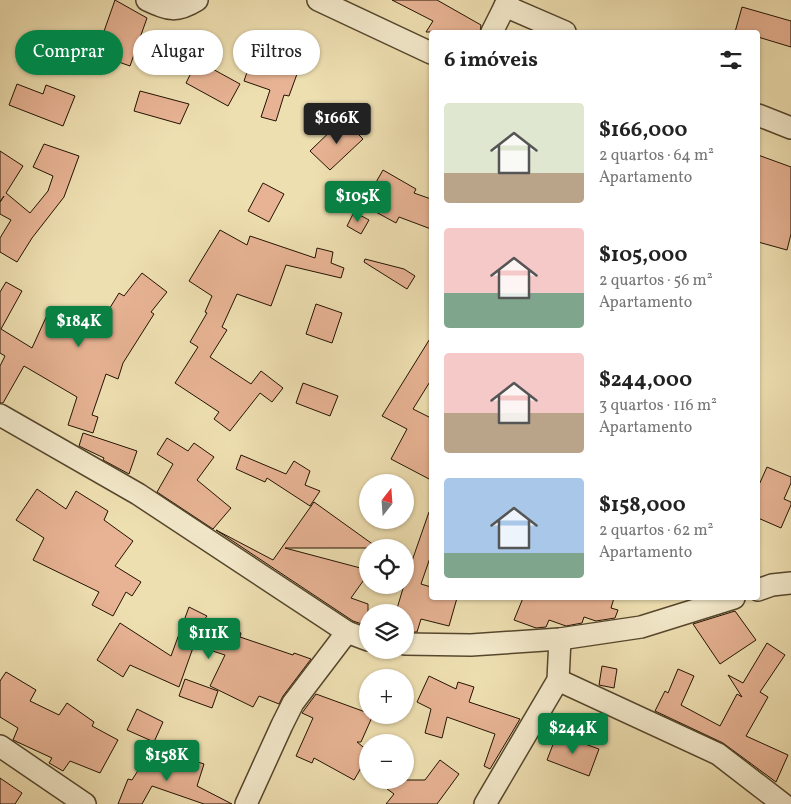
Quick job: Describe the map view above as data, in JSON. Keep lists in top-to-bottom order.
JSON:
{
  "north": "top",
  "page": {
    "chip": ["Comprar", "Alugar", "Filtros"],
    "heading": "6 imóveis",
    "list": [
      {
        "name": "$166,000",
        "note": "2 quartos · 64 m² · Apartamento"
      },
      {
        "name": "$105,000",
        "note": "2 quartos · 56 m² · Apartamento"
      },
      {
        "name": "$244,000",
        "note": "3 quartos · 116 m² · Apartamento"
      },
      {
        "name": "$158,000",
        "note": "2 quartos · 62 m² · Apartamento"
      }
    ],
    "price": [
      "$166K",
      "$105K",
      "$184K",
      "$111K",
      "$244K",
      "$158K"
    ],
    "map_buttons": ["+", "−"]
  }
}
